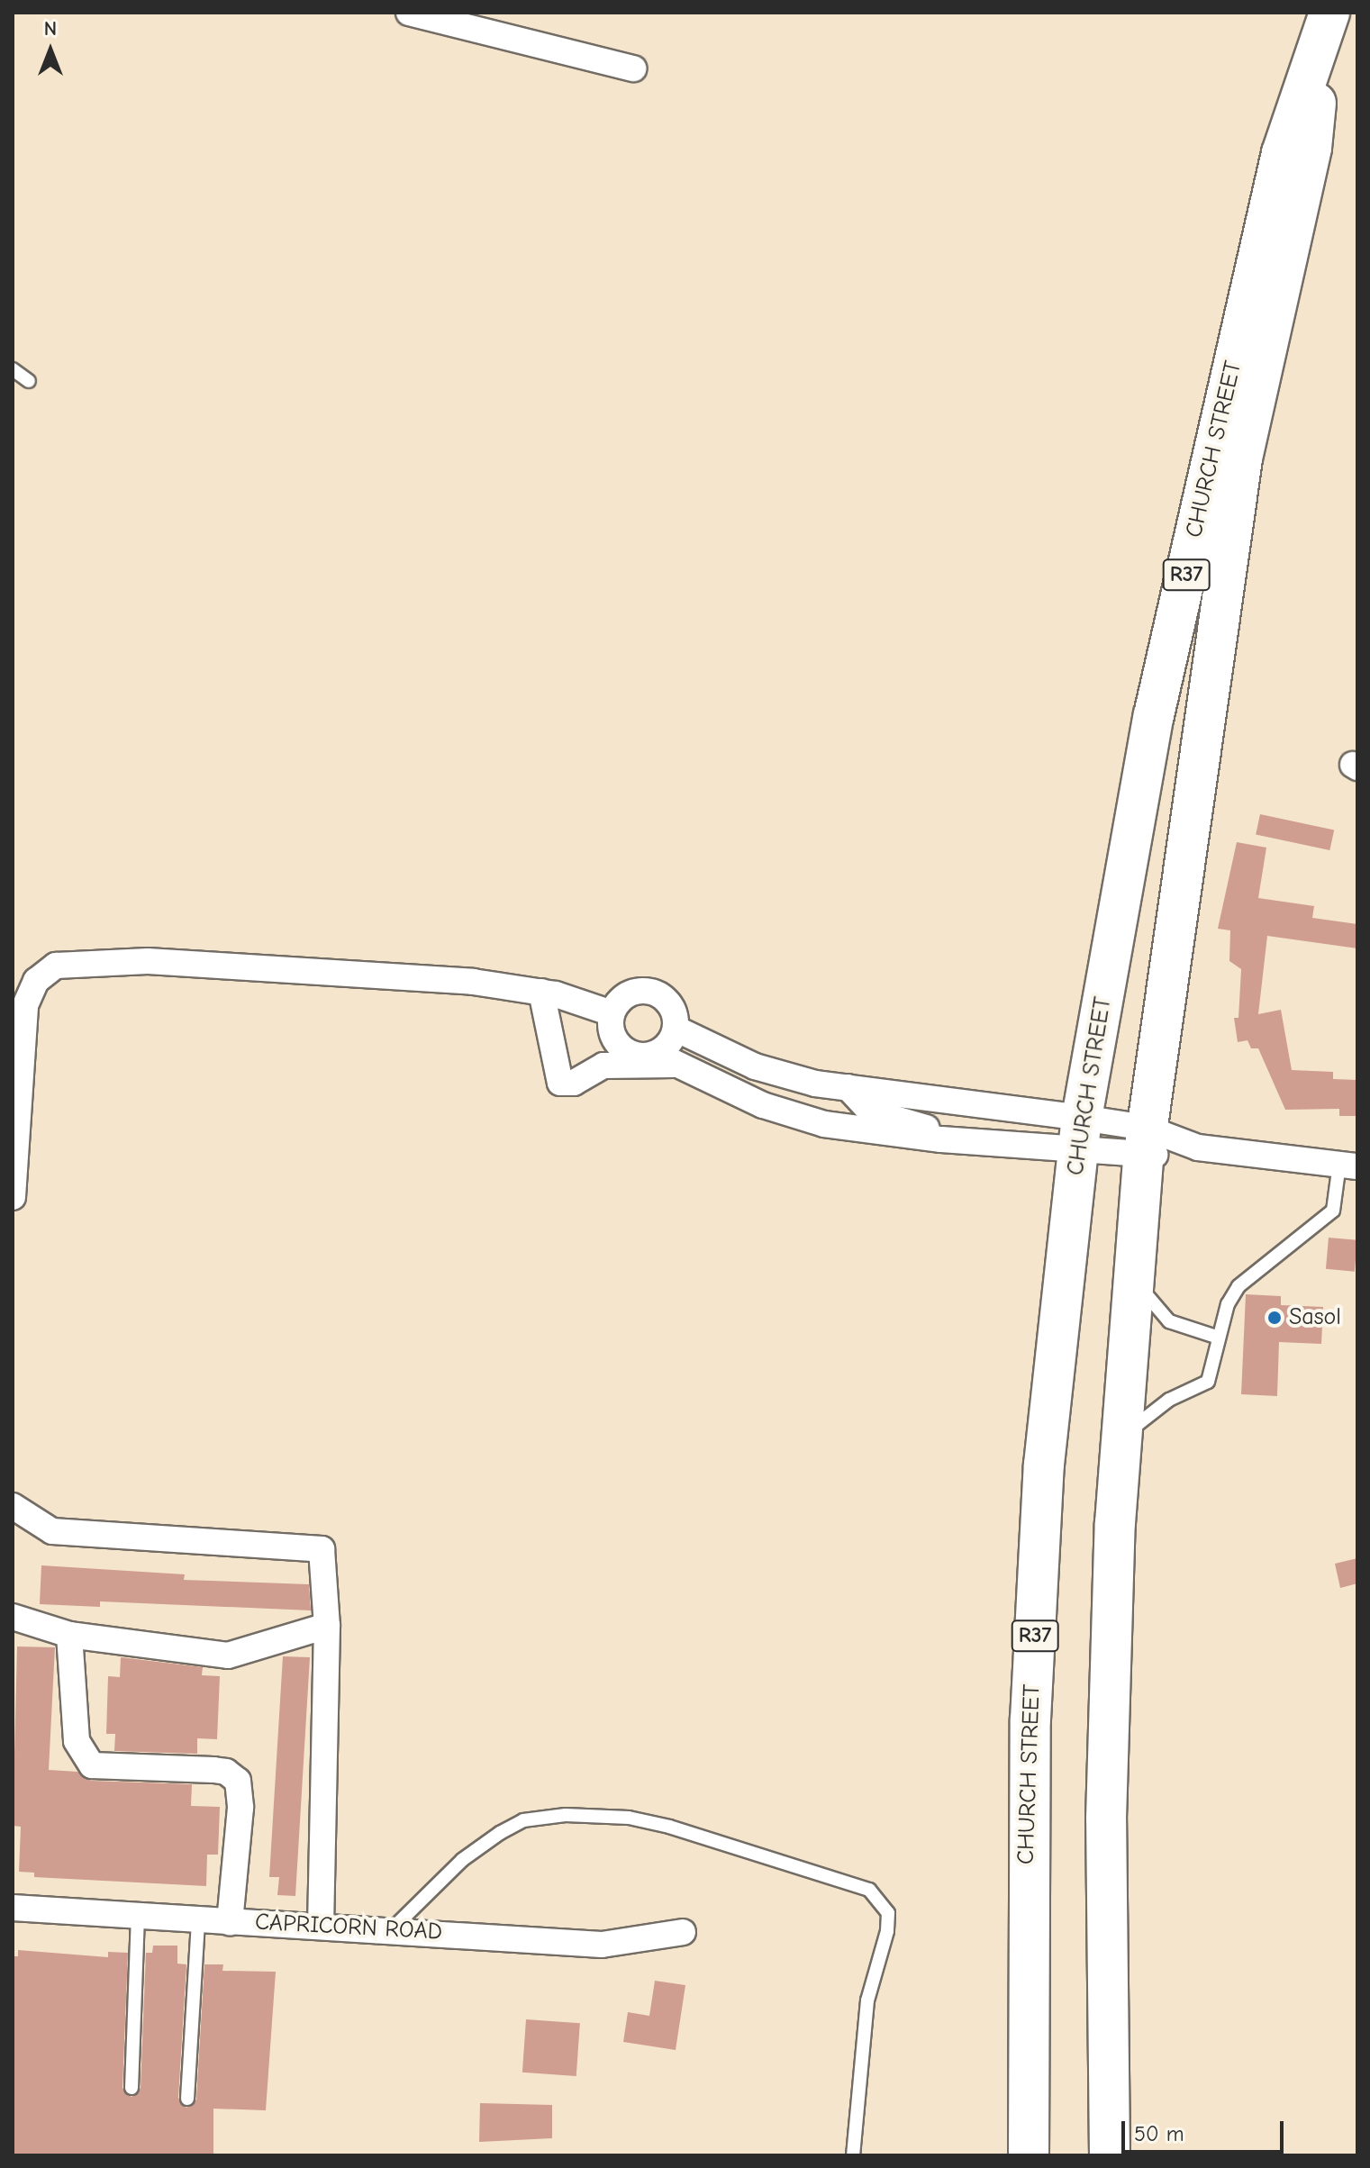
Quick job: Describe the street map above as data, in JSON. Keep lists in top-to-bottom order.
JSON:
{
  "streets": {
    "main road": ["CHURCH STREET", "R37"],
    "street": ["CAPRICORN ROAD"]
  },
  "places": ["Sasol"],
  "scale_bar": "50 m",
  "north": "top"
}
